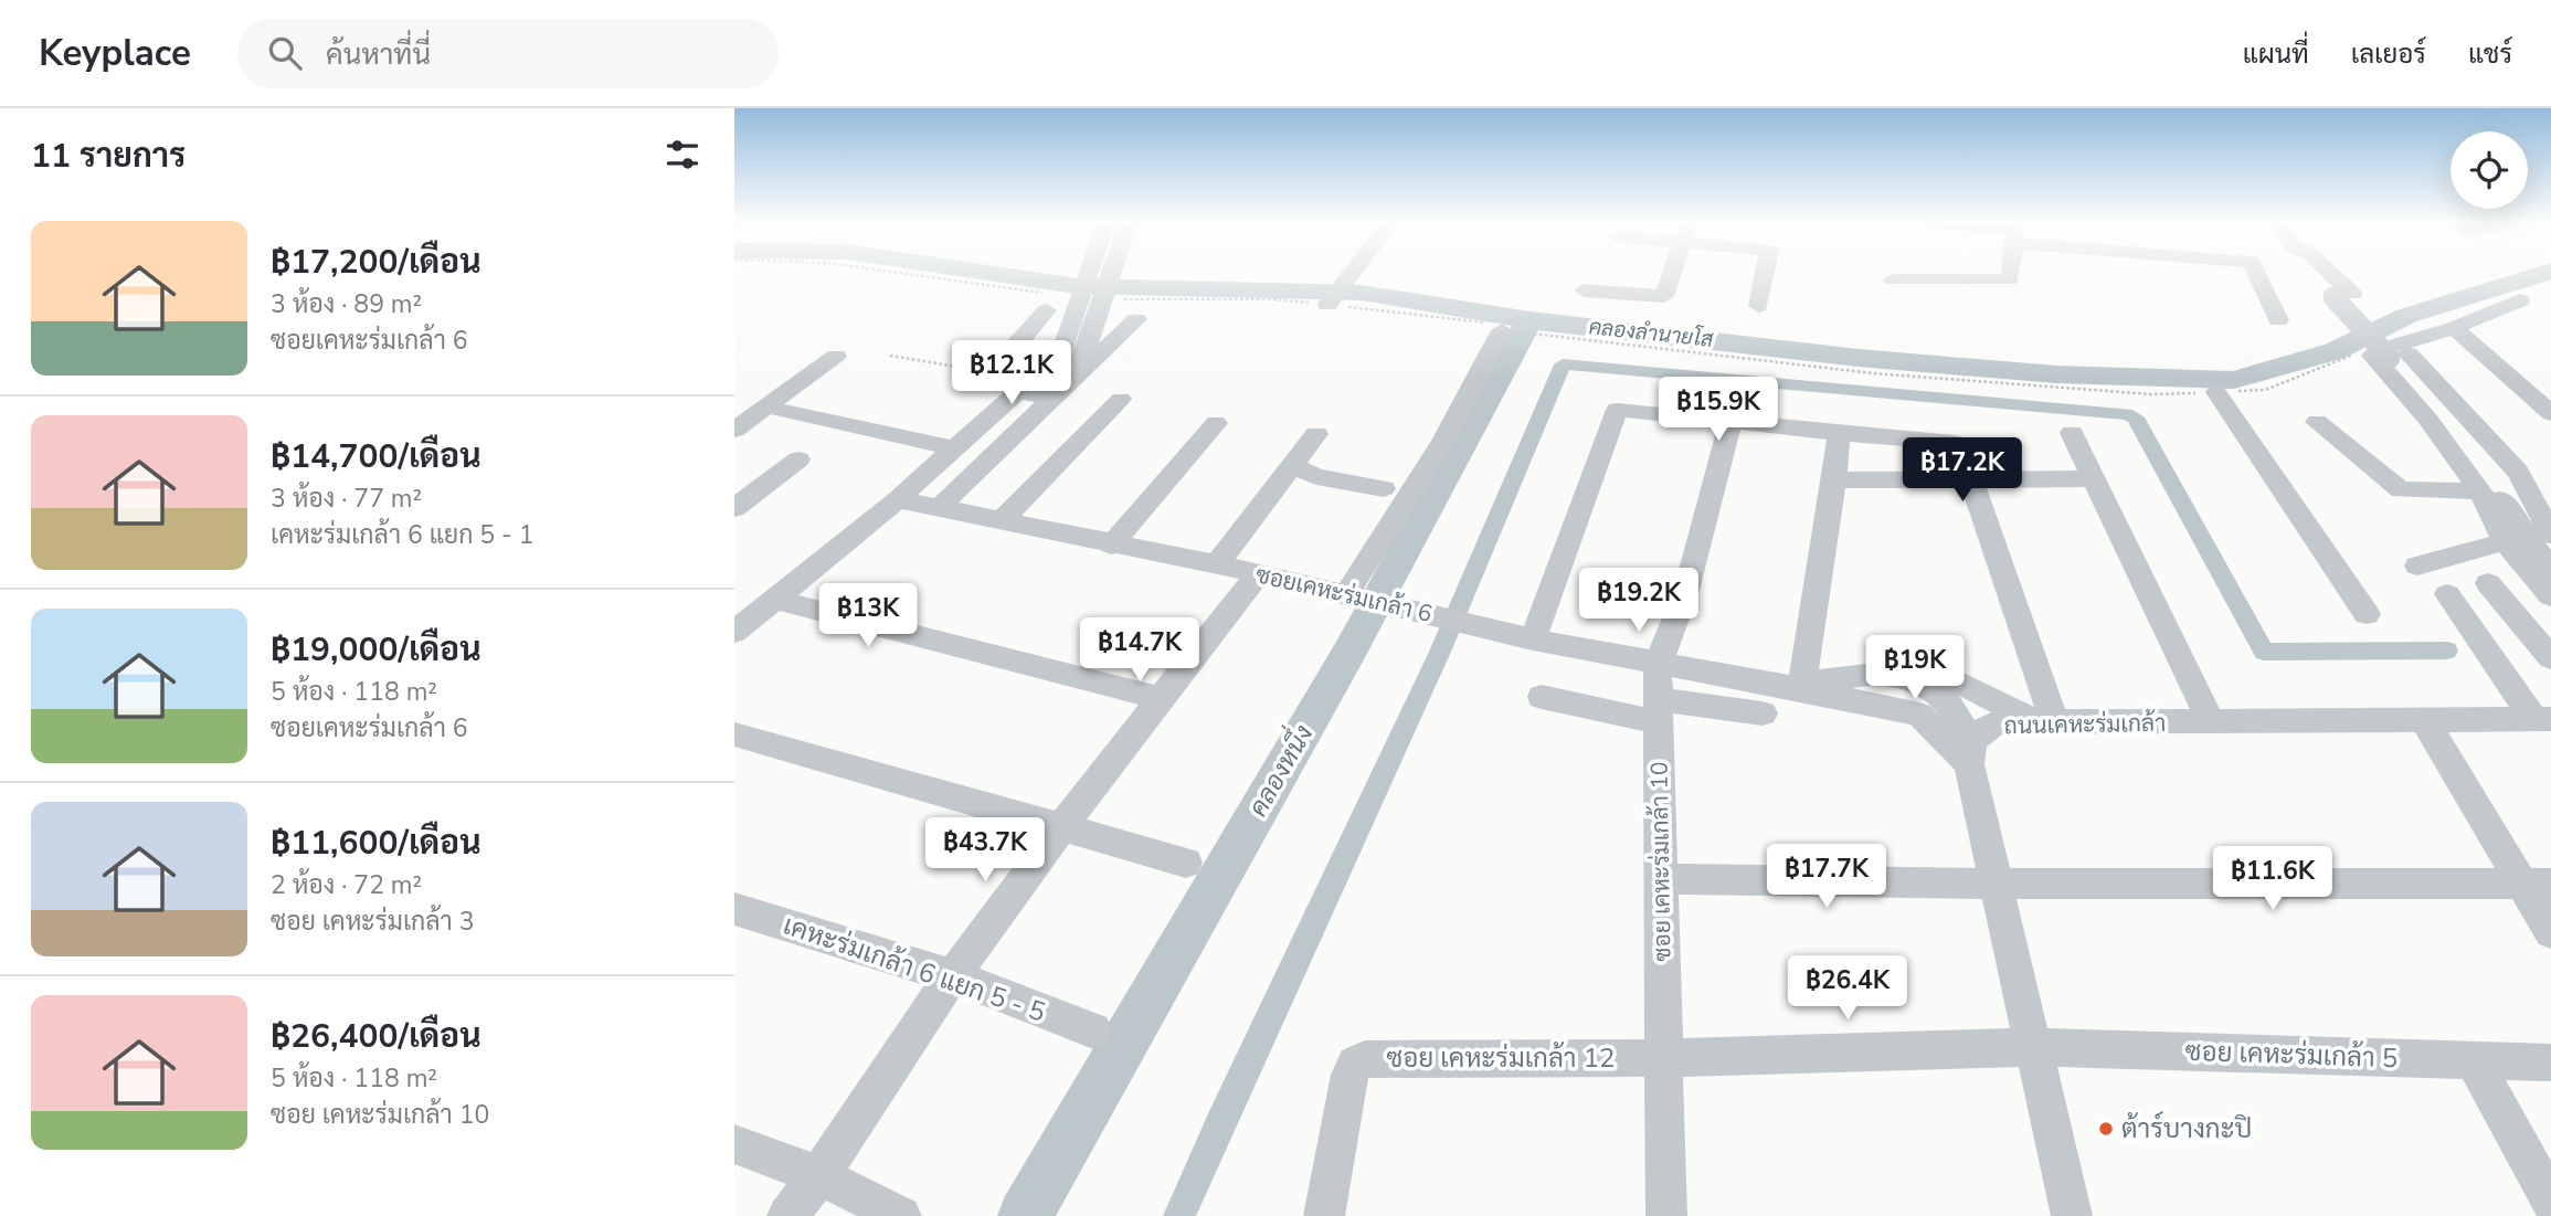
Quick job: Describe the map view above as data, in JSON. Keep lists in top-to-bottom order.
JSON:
{
  "streets": {
    "street": [
      "ซอยเคหะร่มเกล้า 6",
      "ถนนเคหะร่มเกล้า",
      "ซอย เคหะร่มเกล้า 10",
      "เคหะร่มเกล้า 6 แยก 5 - 5",
      "ซอย เคหะร่มเกล้า 5",
      "ซอย เคหะร่มเกล้า 12"
    ]
  },
  "crossings": [
    ["ซอยเคหะร่มเกล้า 6", "ถนนเคหะร่มเกล้า"],
    ["ซอยเคหะร่มเกล้า 6", "ซอย เคหะร่มเกล้า 10"],
    ["ซอย เคหะร่มเกล้า 10", "ซอย เคหะร่มเกล้า 12"]
  ],
  "water": ["คลองลำนายโส", "คลองหนึ่ง"],
  "places": ["ต้าร์บางกะปิ"],
  "page": {
    "header": "Keyplace",
    "search": "ค้นหาที่นี่",
    "nav": ["แผนที่", "เลเยอร์", "แชร์"],
    "heading": "11 รายการ",
    "list": [
      {
        "name": "฿17,200/เดือน",
        "note": "3 ห้อง · 89 m² · ซอยเคหะร่มเกล้า 6"
      },
      {
        "name": "฿14,700/เดือน",
        "note": "3 ห้อง · 77 m² · เคหะร่มเกล้า 6 แยก 5 - 1"
      },
      {
        "name": "฿19,000/เดือน",
        "note": "5 ห้อง · 118 m² · ซอยเคหะร่มเกล้า 6"
      },
      {
        "name": "฿11,600/เดือน",
        "note": "2 ห้อง · 72 m² · ซอย เคหะร่มเกล้า 3"
      },
      {
        "name": "฿26,400/เดือน",
        "note": "5 ห้อง · 118 m² · ซอย เคหะร่มเกล้า 10"
      }
    ],
    "price": [
      "฿12.1K",
      "฿15.9K",
      "฿17.2K",
      "฿19.2K",
      "฿13K",
      "฿14.7K",
      "฿19K",
      "฿43.7K",
      "฿17.7K",
      "฿11.6K",
      "฿26.4K"
    ]
  }
}
